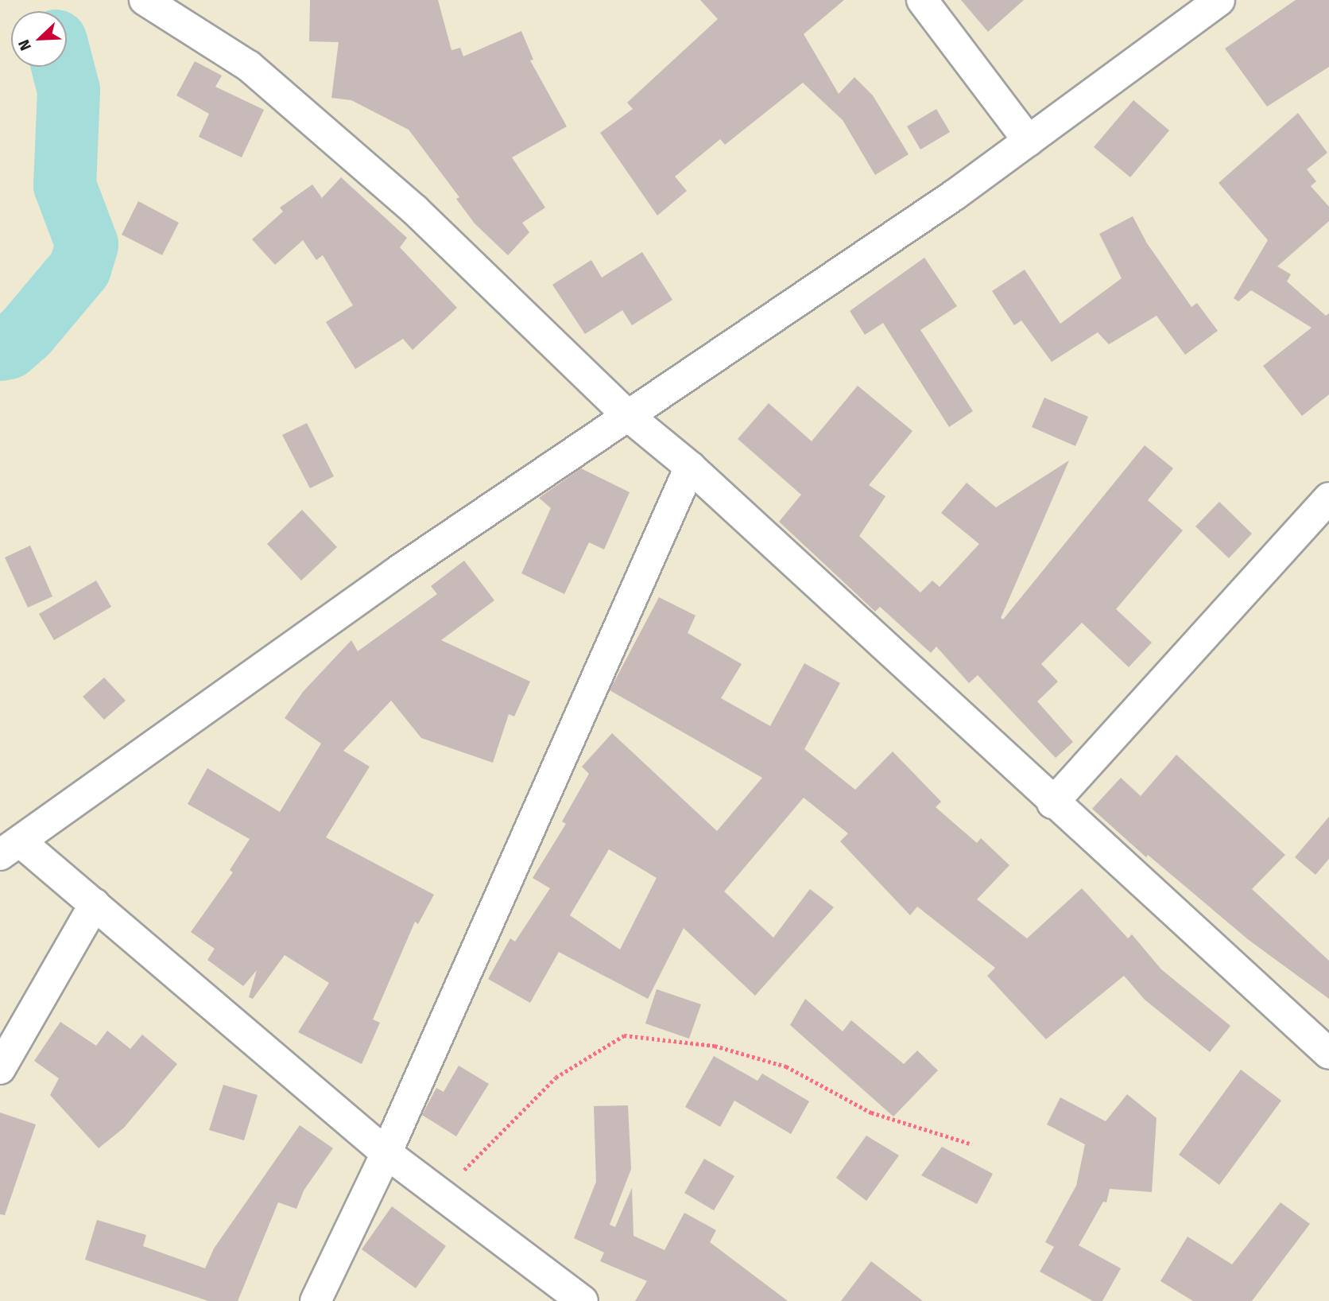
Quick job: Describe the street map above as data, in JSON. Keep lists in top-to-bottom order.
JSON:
{
  "north": "bottom left"
}
